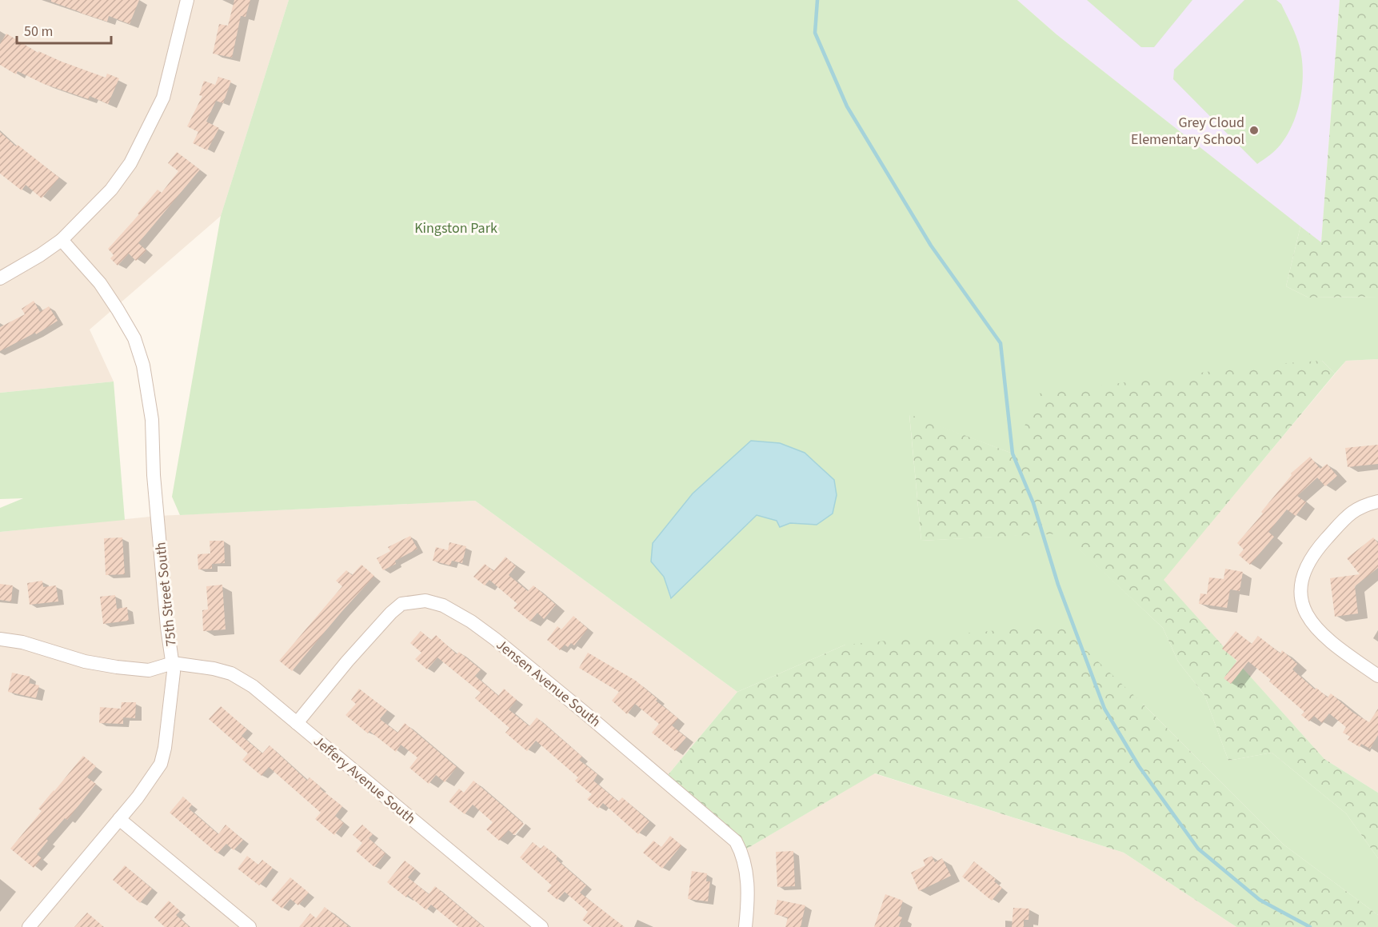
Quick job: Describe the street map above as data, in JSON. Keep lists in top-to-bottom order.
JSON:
{
  "streets": {
    "street": ["75th Street South", "Jensen Avenue South", "Jeffery Avenue South"]
  },
  "crossings": [
    ["75th Street South", "Jeffery Avenue South"],
    ["Jensen Avenue South", "Jeffery Avenue South"]
  ],
  "parks": ["Kingston Park"],
  "places": ["Grey Cloud Elementary School"],
  "scale_bar": "50 m"
}
